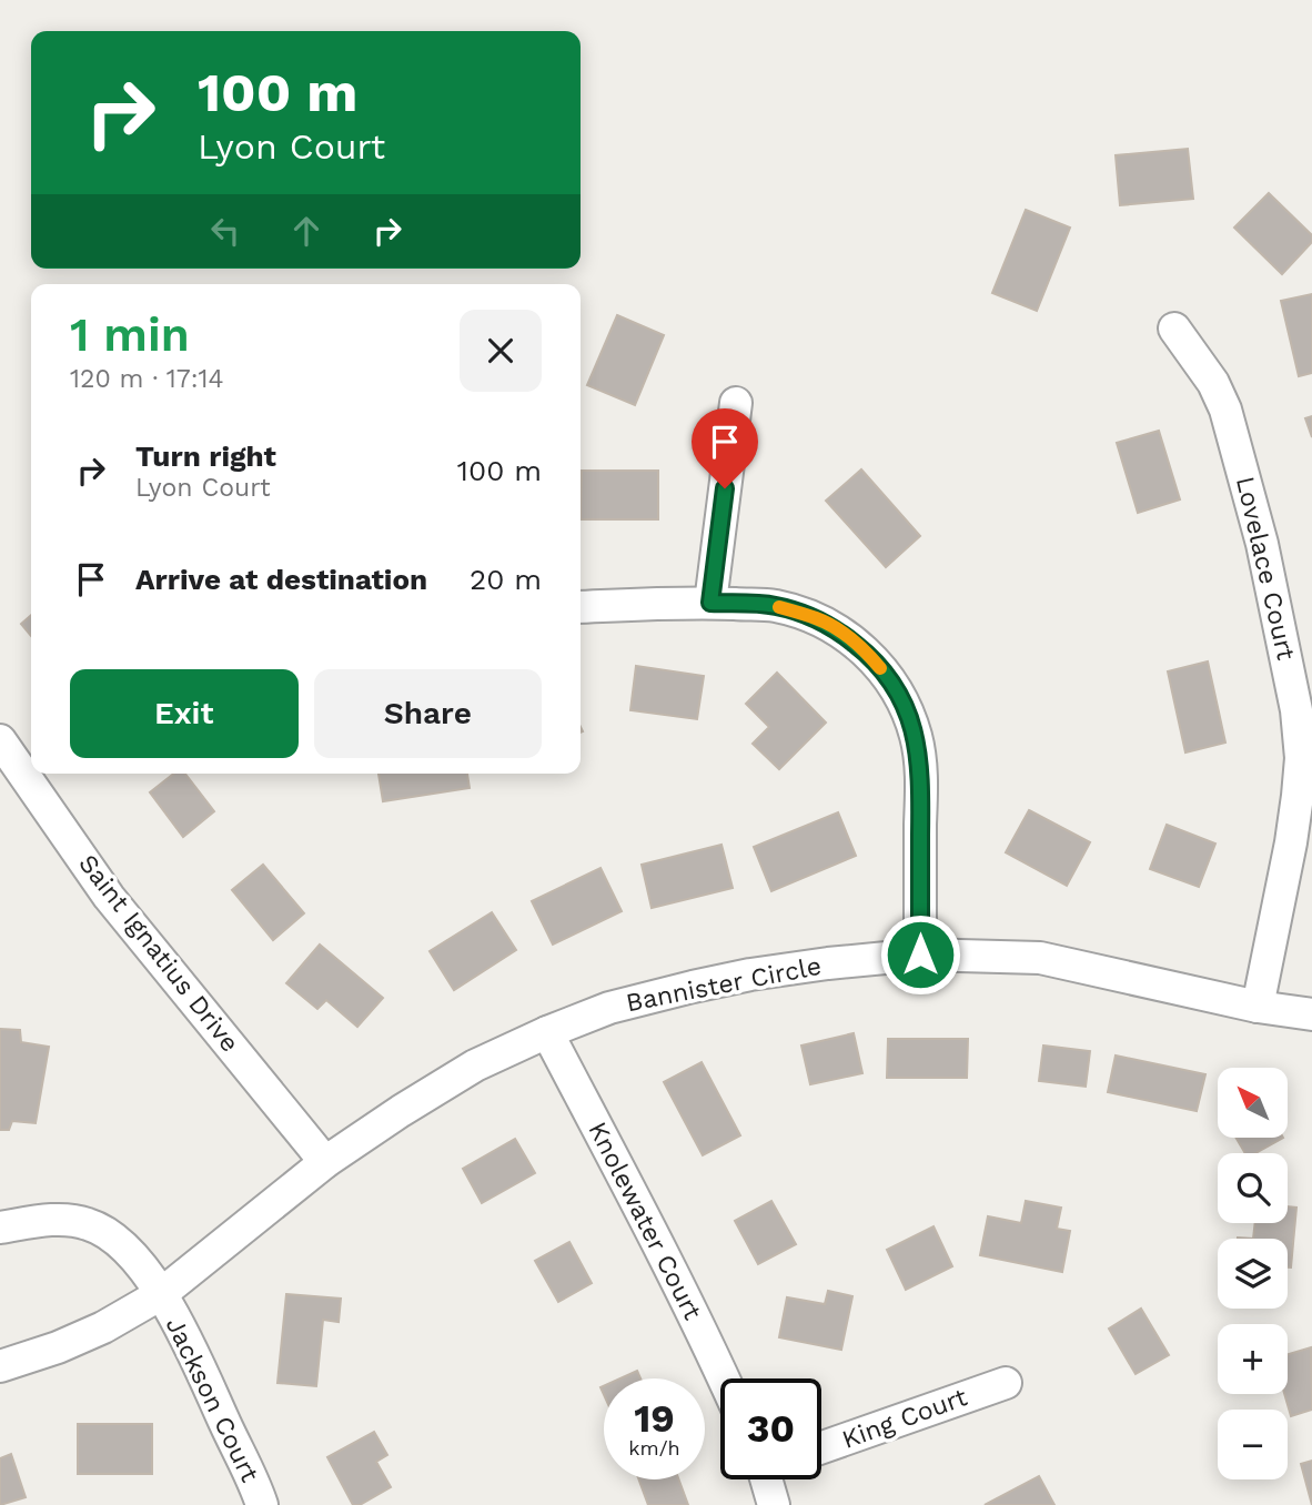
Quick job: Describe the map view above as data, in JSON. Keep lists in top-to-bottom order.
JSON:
{
  "streets": {
    "street": [
      "Lovelace Court",
      "Saint Ignatius Drive",
      "Bannister Circle",
      "Knolewater Court",
      "Jackson Court",
      "King Court"
    ]
  },
  "crossings": [
    ["Lovelace Court", "Bannister Circle"],
    ["Saint Ignatius Drive", "Bannister Circle"],
    ["Bannister Circle", "Knolewater Court"],
    ["Bannister Circle", "Jackson Court"]
  ],
  "north": "top left",
  "page": {
    "turn": ["100 m", "Lyon Court"],
    "heading": ["1 min", "120 m · 17:14"],
    "list": [
      {
        "name": "Turn right",
        "note": "Lyon Court",
        "value": "100 m"
      },
      {
        "name": "Arrive at destination",
        "value": "20 m"
      }
    ],
    "buttons": ["Exit", "Share"],
    "map_buttons": ["+", "−"],
    "speed": "19 km/h",
    "limit": "30"
  }
}
